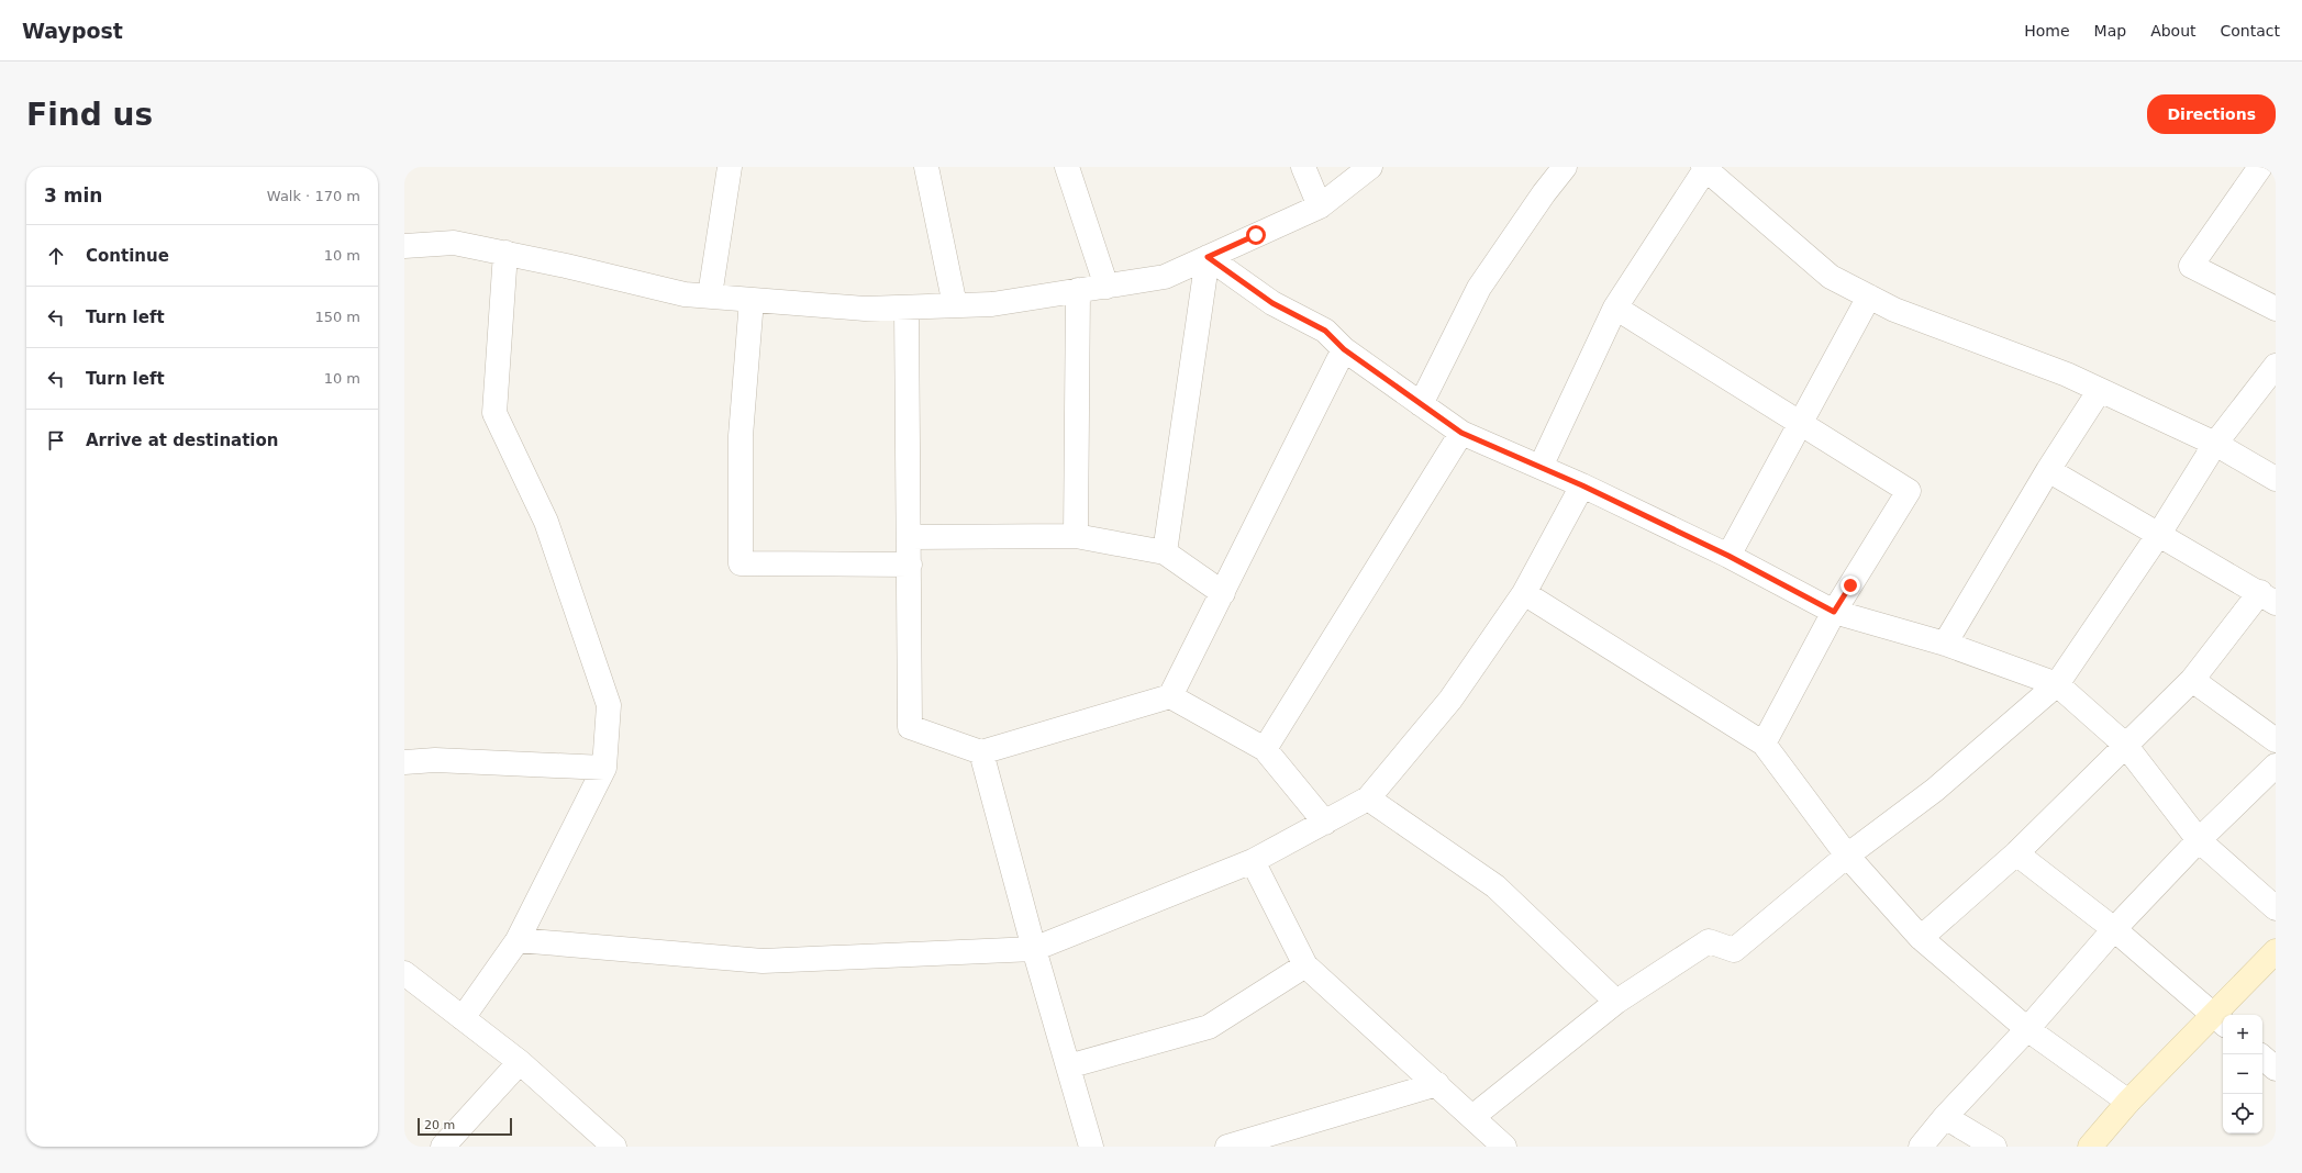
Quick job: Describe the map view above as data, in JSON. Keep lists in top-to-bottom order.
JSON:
{
  "scale_bar": "20 m",
  "page": {
    "header": "Waypost",
    "nav": [
      "Home",
      "Map",
      "About",
      "Contact"
    ],
    "buttons": "Directions",
    "title": "Find us",
    "heading": ["3 min", "Walk · 170 m"],
    "list": [
      ["Continue", "10 m"],
      ["Turn left", "150 m"],
      ["Turn left", "10 m"],
      "Arrive at destination"
    ],
    "map_buttons": ["+", "−"],
    "scale": "20 m"
  }
}
